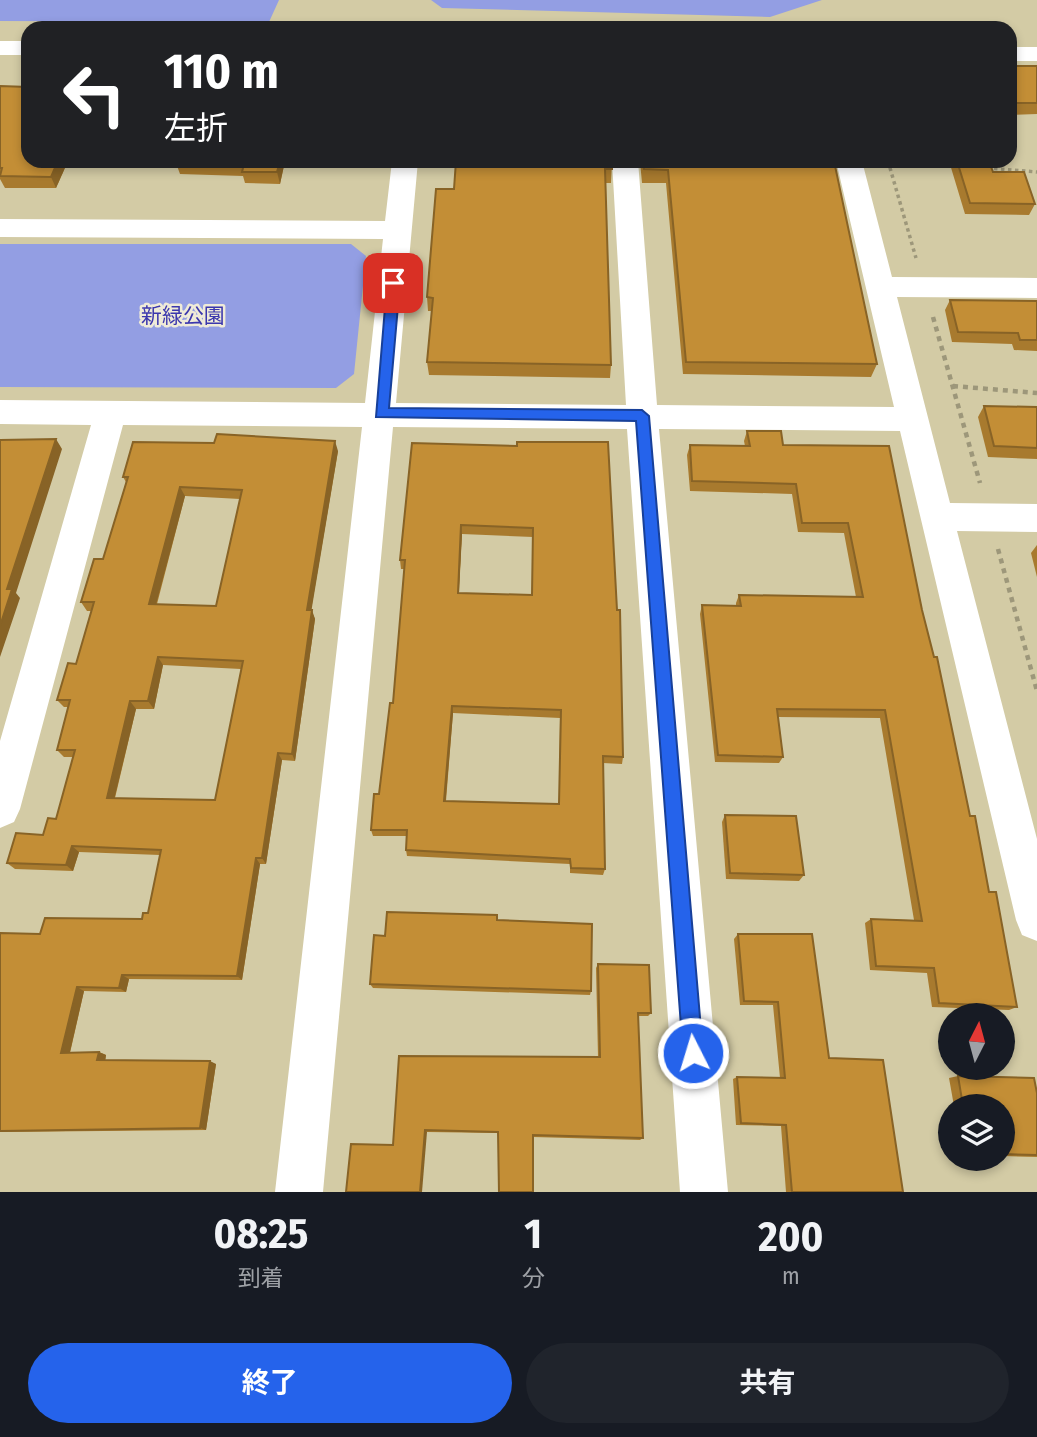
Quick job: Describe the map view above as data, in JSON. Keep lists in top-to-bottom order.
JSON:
{
  "parks": ["新緑公園"],
  "north": "top",
  "page": {
    "turn": ["110 m", "左折"],
    "eta": [
      "08:25",
      "到着",
      "1",
      "分",
      "200",
      "m"
    ],
    "buttons": ["終了", "共有"]
  }
}
